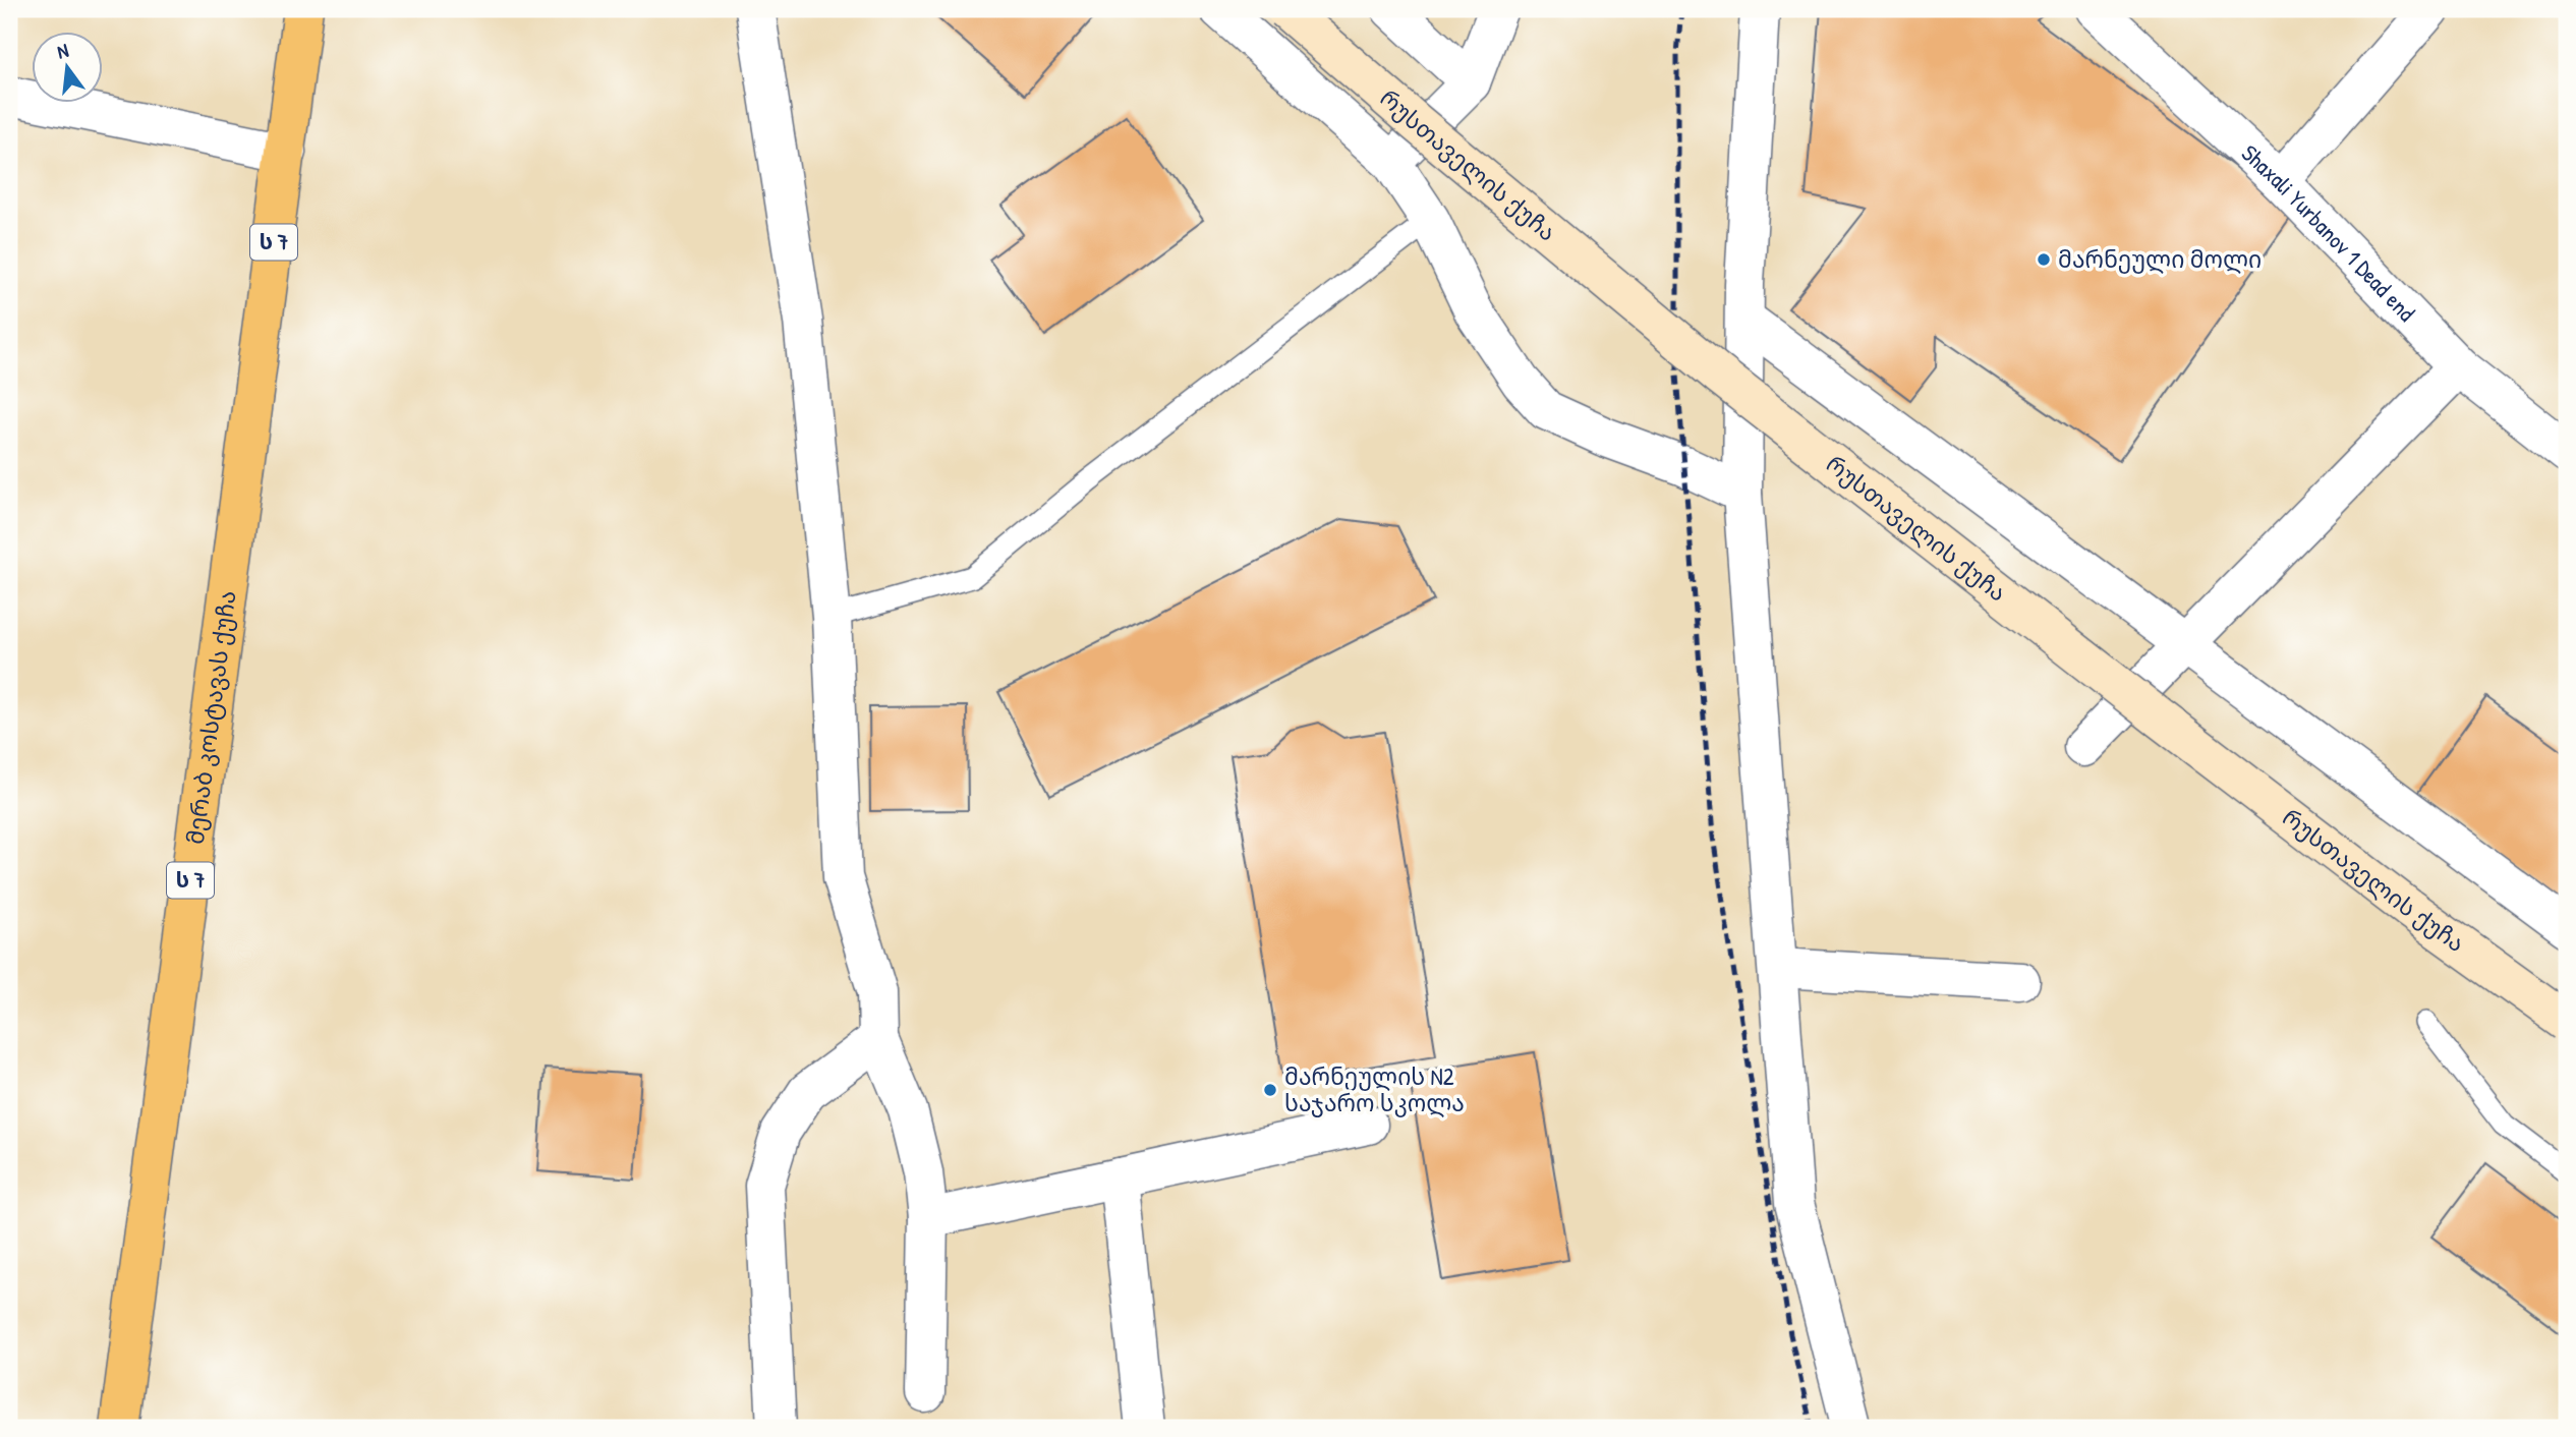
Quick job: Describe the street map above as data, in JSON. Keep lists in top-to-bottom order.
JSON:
{
  "streets": {
    "highway": ["ს 7", "მერაბ კოსტავას ქუჩა"],
    "main road": ["რუსთაველის ქუჩა"],
    "street": ["Shaxali Yurbanov 1 Dead end"]
  },
  "places": ["მარნეული მოლი", "მარნეულის N2 საჯარო სკოლა"],
  "north": "top"
}
